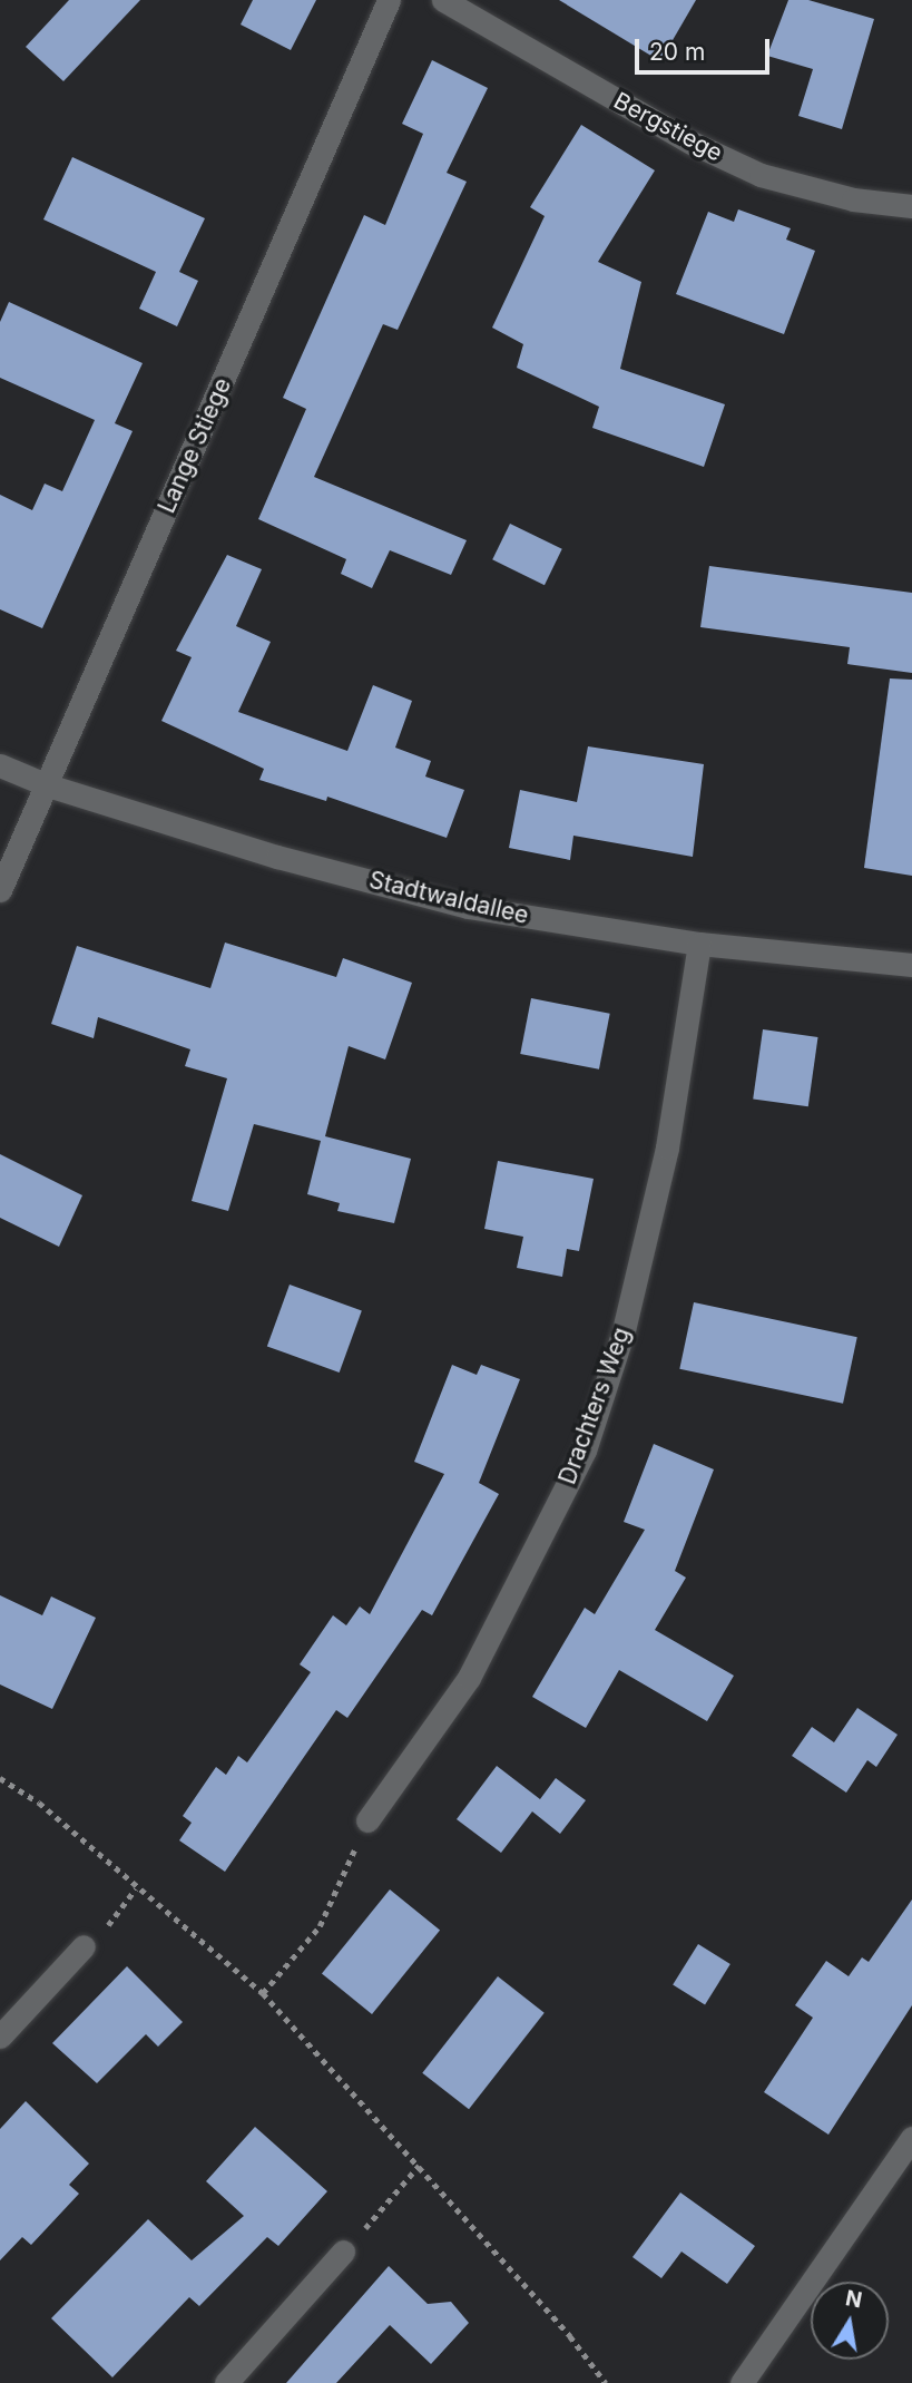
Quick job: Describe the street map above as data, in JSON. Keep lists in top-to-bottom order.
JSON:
{
  "streets": {
    "street": [
      "Bergstiege",
      "Lange Stiege",
      "Stadtwaldallee",
      "Drachters Weg"
    ]
  },
  "crossings": [
    ["Lange Stiege", "Stadtwaldallee"],
    ["Stadtwaldallee", "Drachters Weg"]
  ],
  "scale_bar": "20 m",
  "north": "top"
}
